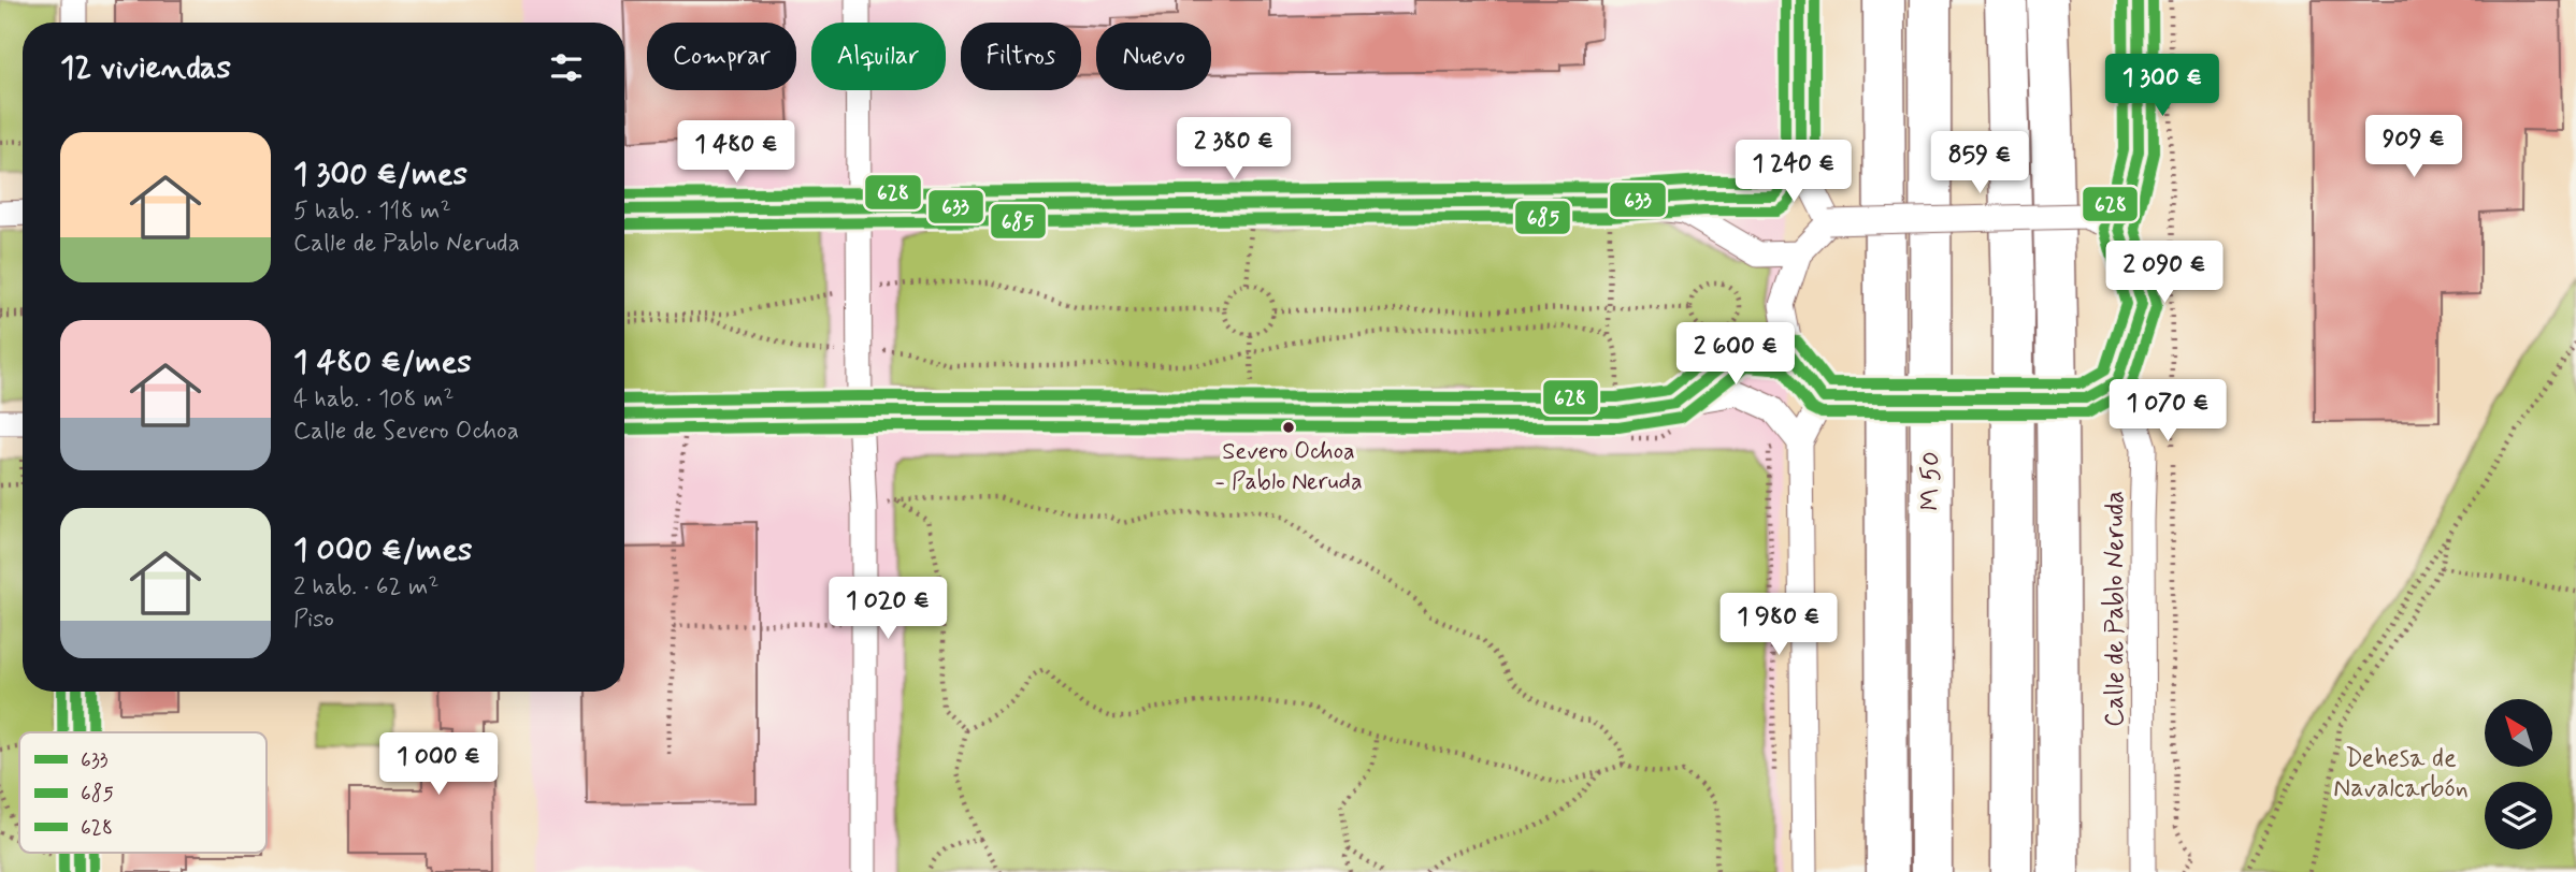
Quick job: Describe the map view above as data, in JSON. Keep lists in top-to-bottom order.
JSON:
{
  "streets": {
    "highway": ["M 50"],
    "street": ["Calle de Pablo Neruda"]
  },
  "parks": ["Dehesa de Navalcarbón"],
  "places": ["Severo Ochoa - Pablo Neruda"],
  "lines": ["transit line 633", "transit line 685", "transit line 628"],
  "legend": ["633", "685", "628"],
  "north": "top left",
  "page": {
    "chip": [
      "Comprar",
      "Alquilar",
      "Filtros",
      "Nuevo"
    ],
    "heading": "12 viviendas",
    "price": [
      "1 300 €",
      "909 €",
      "2 380 €",
      "1 480 €",
      "859 €",
      "1 240 €",
      "2 090 €",
      "2 600 €",
      "1 070 €",
      "1 020 €",
      "1 980 €",
      "1 000 €"
    ],
    "list": [
      {
        "name": "1 300 €/mes",
        "note": "5 hab. · 118 m² · Calle de Pablo Neruda"
      },
      {
        "name": "1 480 €/mes",
        "note": "4 hab. · 108 m² · Calle de Severo Ochoa"
      },
      {
        "name": "1 000 €/mes",
        "note": "2 hab. · 62 m² · Piso"
      }
    ]
  }
}
